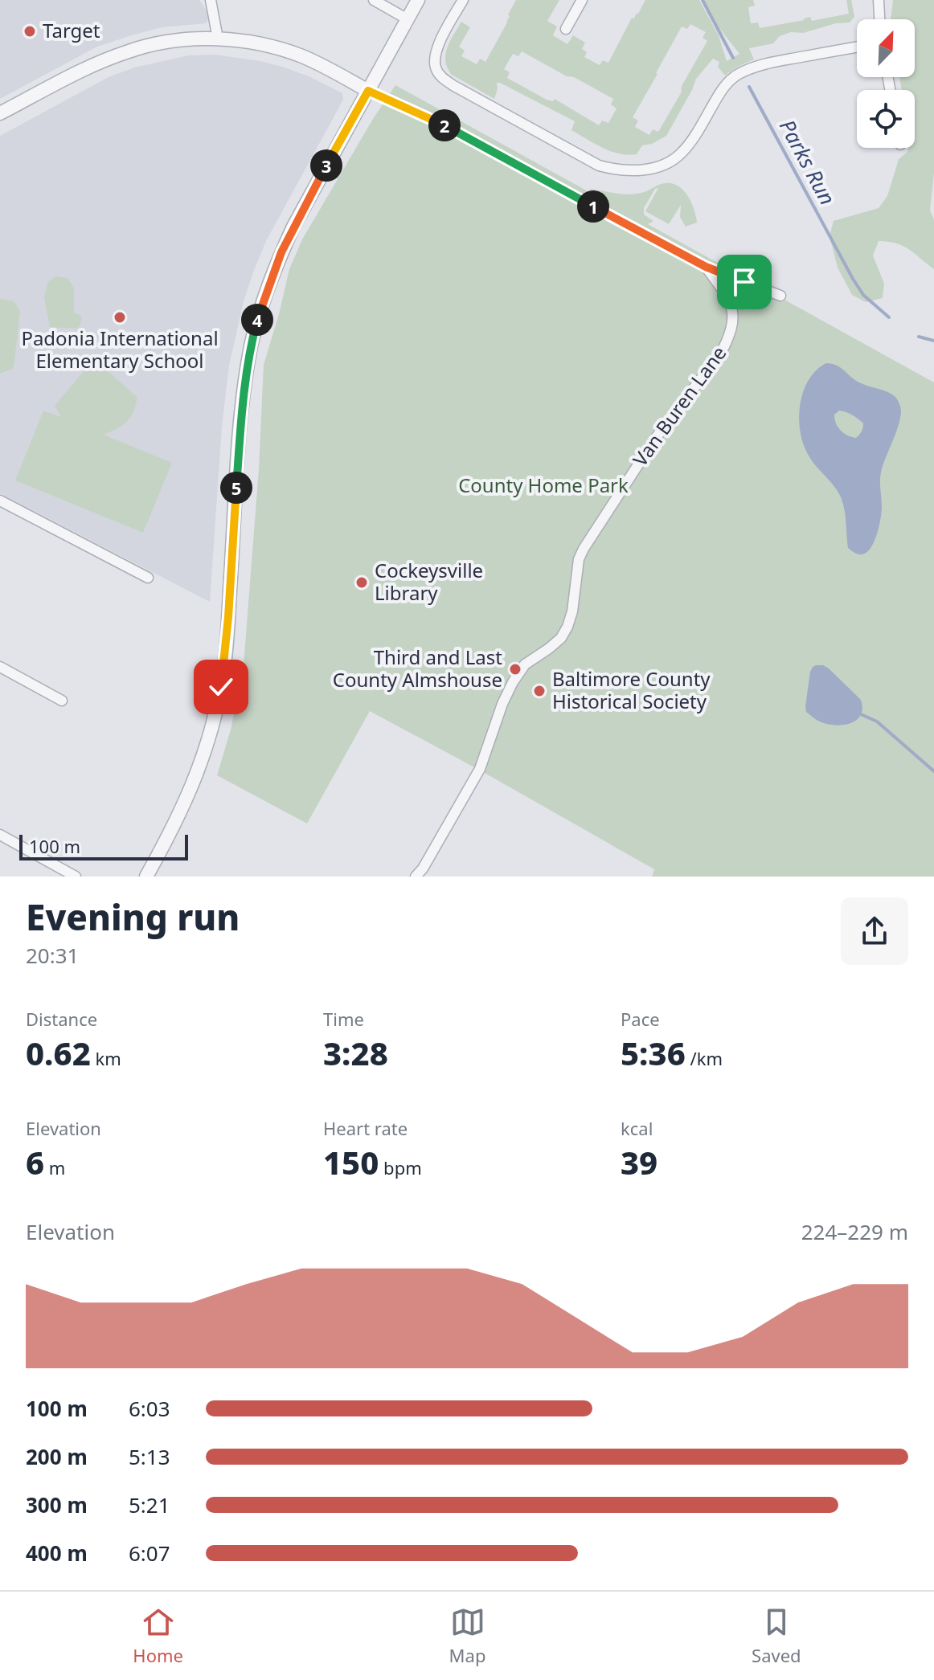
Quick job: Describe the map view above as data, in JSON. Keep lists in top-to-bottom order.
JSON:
{
  "streets": {
    "street": ["Van Buren Lane"]
  },
  "water": ["Parks Run"],
  "parks": ["County Home Park"],
  "places": [
    "Target",
    "Padonia International Elementary School",
    "Cockeysville Library",
    "Third and Last County Almshouse",
    "Baltimore County Historical Society"
  ],
  "scale_bar": "100 m",
  "north": "top right",
  "page": {
    "pins": [
      "2",
      "3",
      "1",
      "4",
      "5"
    ],
    "scale": "100 m",
    "heading": ["Evening run", "20:31"],
    "stats": [
      ["Distance", "0.62 km"],
      ["Time", "3:28"],
      ["Pace", "5:36 /km"],
      ["Elevation", "6 m"],
      ["Heart rate", "150 bpm"],
      ["kcal", "39"]
    ],
    "chart": ["Elevation", "224–229 m"],
    "list": [
      {
        "name": "100 m",
        "note": "6:03"
      },
      {
        "name": "200 m",
        "note": "5:13"
      },
      {
        "name": "300 m",
        "note": "5:21"
      },
      {
        "name": "400 m",
        "note": "6:07"
      }
    ],
    "tabs": ["Home", "Map", "Saved"]
  }
}
